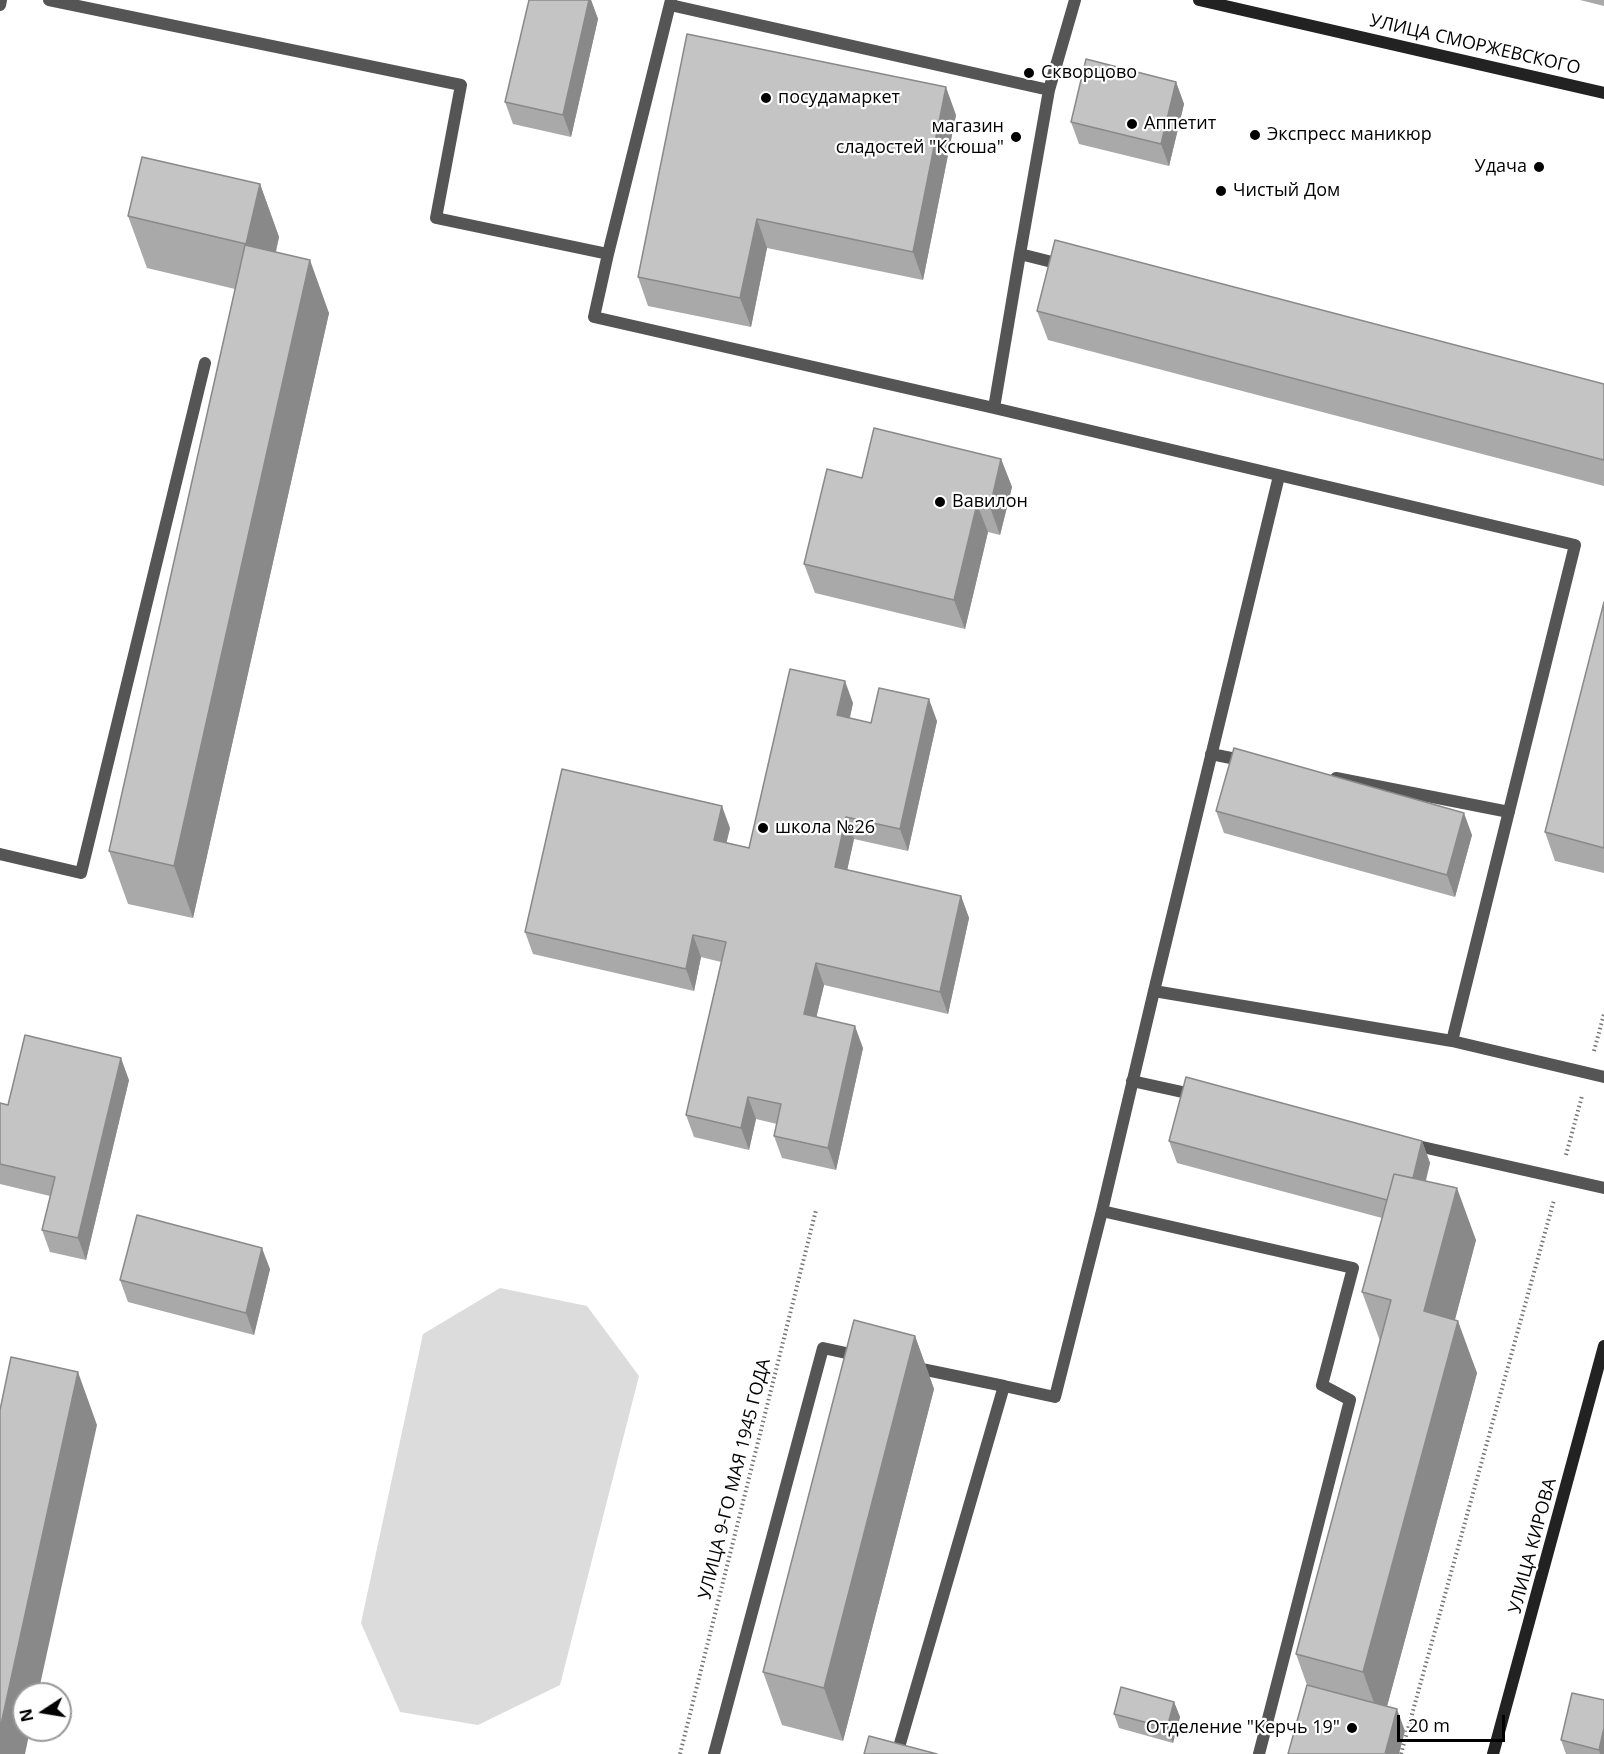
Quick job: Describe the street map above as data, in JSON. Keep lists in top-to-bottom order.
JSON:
{
  "streets": {
    "main road": ["УЛИЦА СМОРЖЕВСКОГО", "УЛИЦА КИРОВА"],
    "path": ["УЛИЦА 9-ГО МАЯ 1945 ГОДА"]
  },
  "places": [
    "Скворцово",
    "посудамаркет",
    "Аппетит",
    "Экспресс маникюр",
    "магазин сладостей \"Ксюша\"",
    "Удача",
    "Чистый Дом",
    "Вавилон",
    "школа №26",
    "Отделение \"Керчь 19\""
  ],
  "scale_bar": "20 m",
  "north": "left"
}
